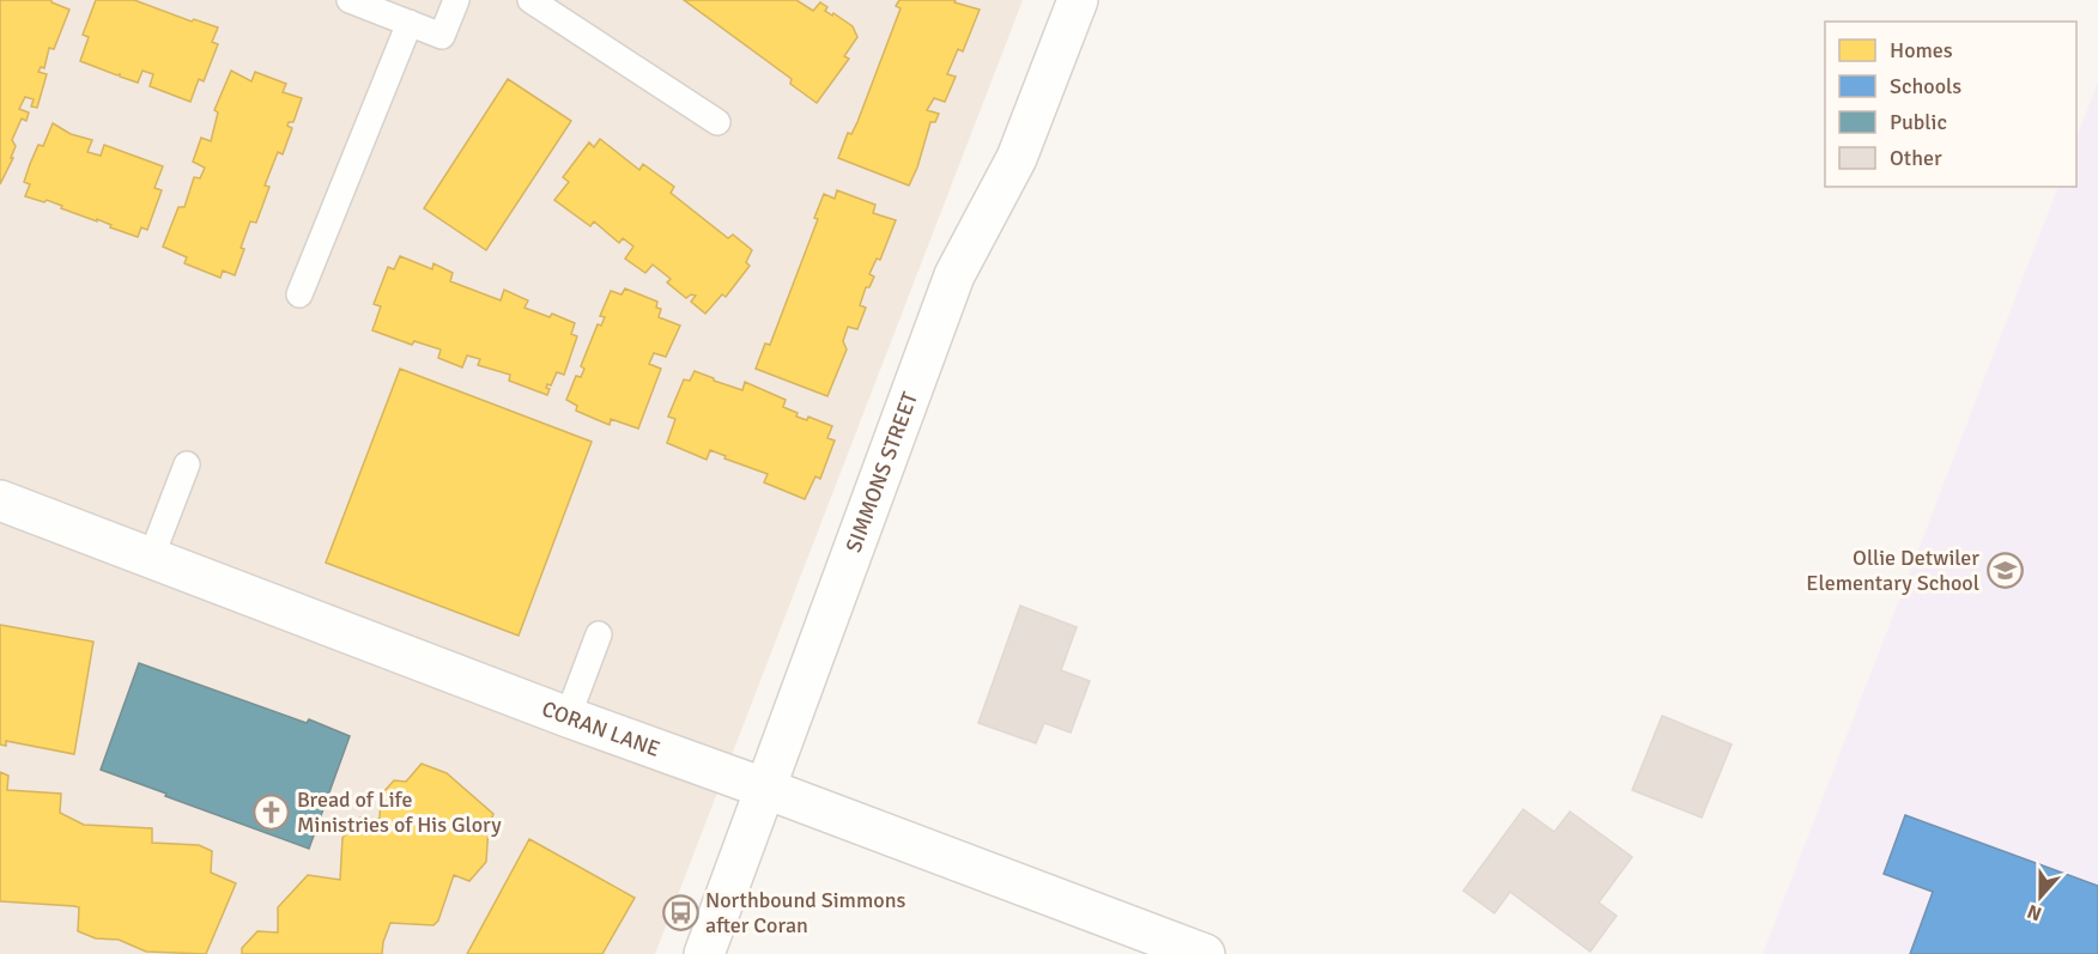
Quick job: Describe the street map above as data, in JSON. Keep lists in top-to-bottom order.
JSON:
{
  "streets": {
    "street": ["SIMMONS STREET", "CORAN LANE"]
  },
  "crossings": [
    ["SIMMONS STREET", "CORAN LANE"]
  ],
  "places": {
    "school or university": ["Ollie Detwiler Elementary School"],
    "church": ["Bread of Life Ministries of His Glory"],
    "bus stop": ["Northbound Simmons after Coran"]
  },
  "legend": [
    "Homes",
    "Schools",
    "Public",
    "Other"
  ],
  "north": "bottom"
}
